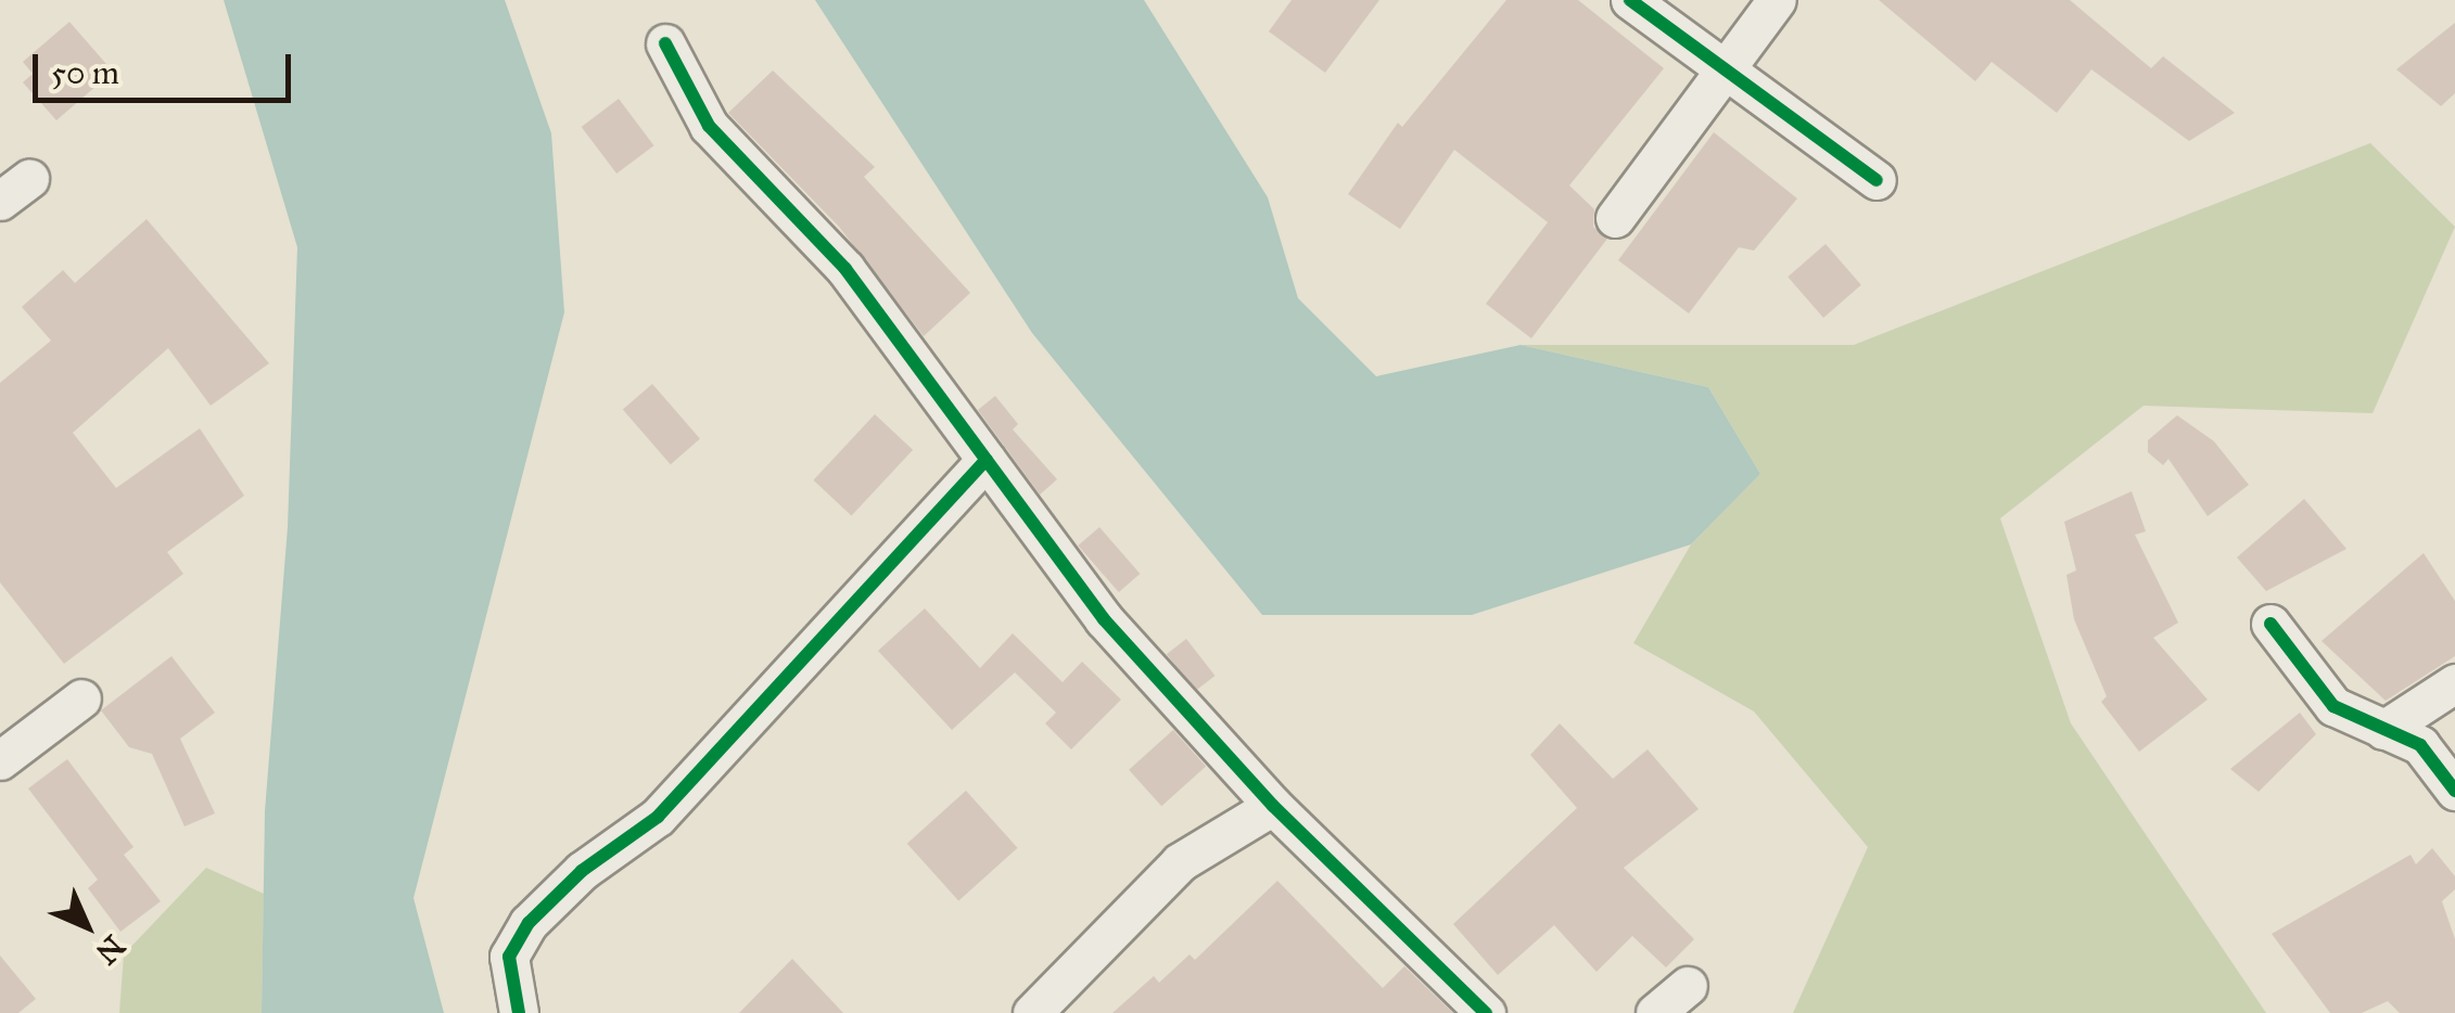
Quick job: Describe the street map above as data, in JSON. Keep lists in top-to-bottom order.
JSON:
{
  "scale_bar": "50 m",
  "north": "bottom right"
}
